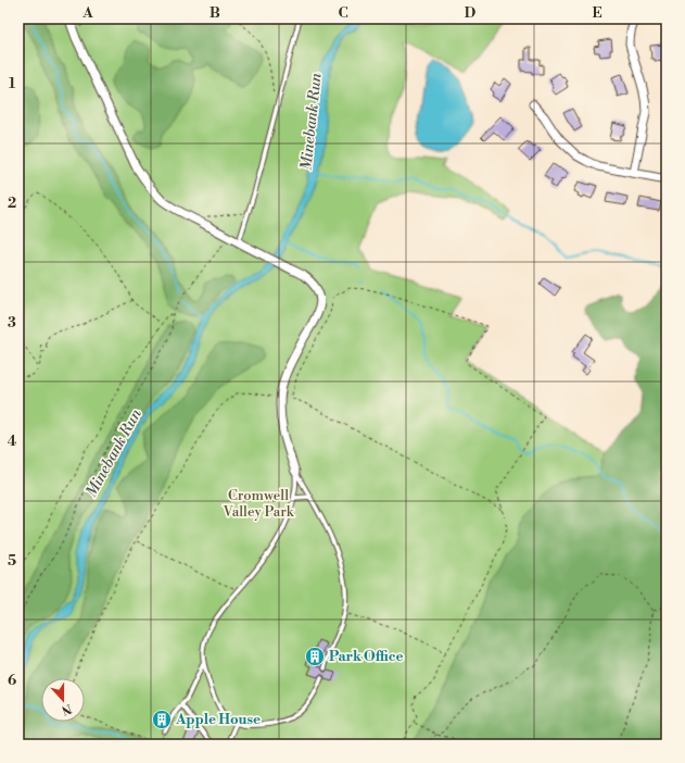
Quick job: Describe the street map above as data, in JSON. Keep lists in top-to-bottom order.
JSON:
{
  "water": ["Minebank Run"],
  "parks": ["Cromwell Valley Park"],
  "places": {
    "building": ["Park Office", "Apple House"]
  },
  "north": "bottom",
  "grid": {
    "columns": [
      "A",
      "B",
      "C",
      "D",
      "E"
    ],
    "rows": [
      "1",
      "2",
      "3",
      "4",
      "5",
      "6"
    ]
  }
}
